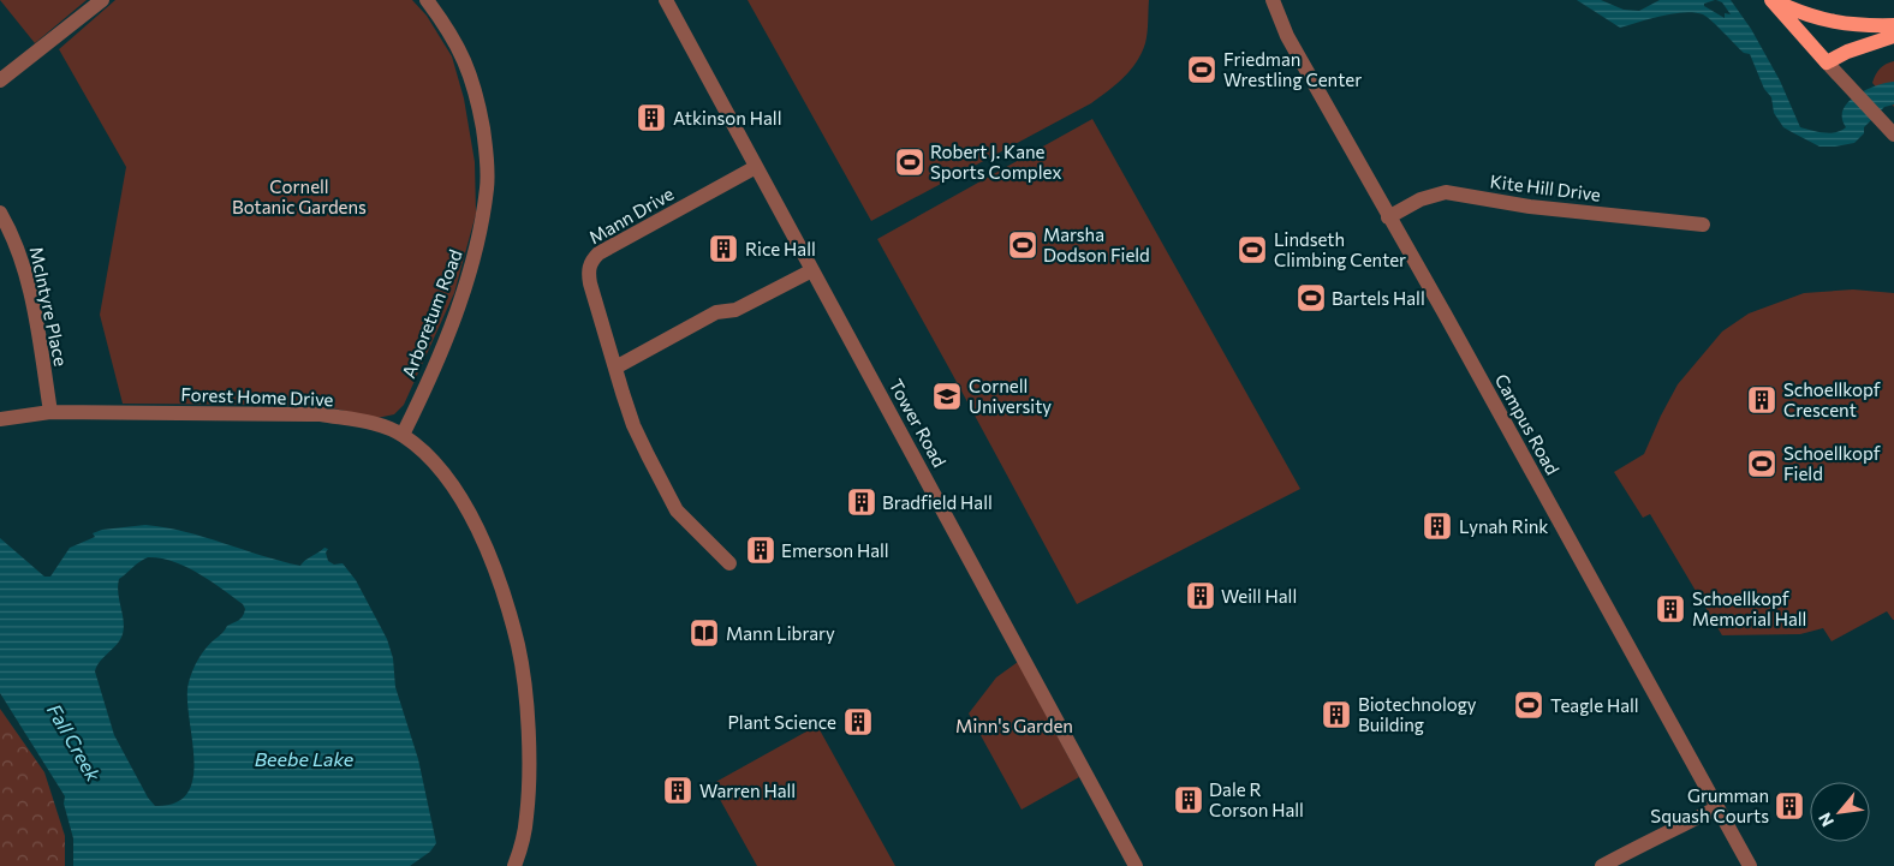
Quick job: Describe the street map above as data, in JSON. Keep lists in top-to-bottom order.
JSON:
{
  "streets": {
    "street": [
      "Kite Hill Drive",
      "Mann Drive",
      "McIntyre Place",
      "Arboretum Road",
      "Forest Home Drive",
      "Tower Road",
      "Campus Road"
    ]
  },
  "crossings": [
    ["Kite Hill Drive", "Campus Road"],
    ["Mann Drive", "Tower Road"],
    ["McIntyre Place", "Forest Home Drive"],
    ["Arboretum Road", "Forest Home Drive"]
  ],
  "water": ["Fall Creek", "Beebe Lake"],
  "parks": ["Cornell Botanic Gardens", "Minn's Garden"],
  "places": {
    "sports": [
      "Friedman Wrestling Center",
      "Robert J. Kane Sports Complex",
      "Marsha Dodson Field",
      "Lindseth Climbing Center",
      "Bartels Hall",
      "Schoellkopf Field",
      "Teagle Hall"
    ],
    "building": [
      "Atkinson Hall",
      "Rice Hall",
      "Schoellkopf Crescent",
      "Bradfield Hall",
      "Lynah Rink",
      "Emerson Hall",
      "Weill Hall",
      "Schoellkopf Memorial Hall",
      "Biotechnology Building",
      "Plant Science",
      "Warren Hall",
      "Dale R Corson Hall",
      "Grumman Squash Courts"
    ],
    "school or university": ["Cornell University"],
    "library": ["Mann Library"]
  },
  "north": "bottom left"
}
